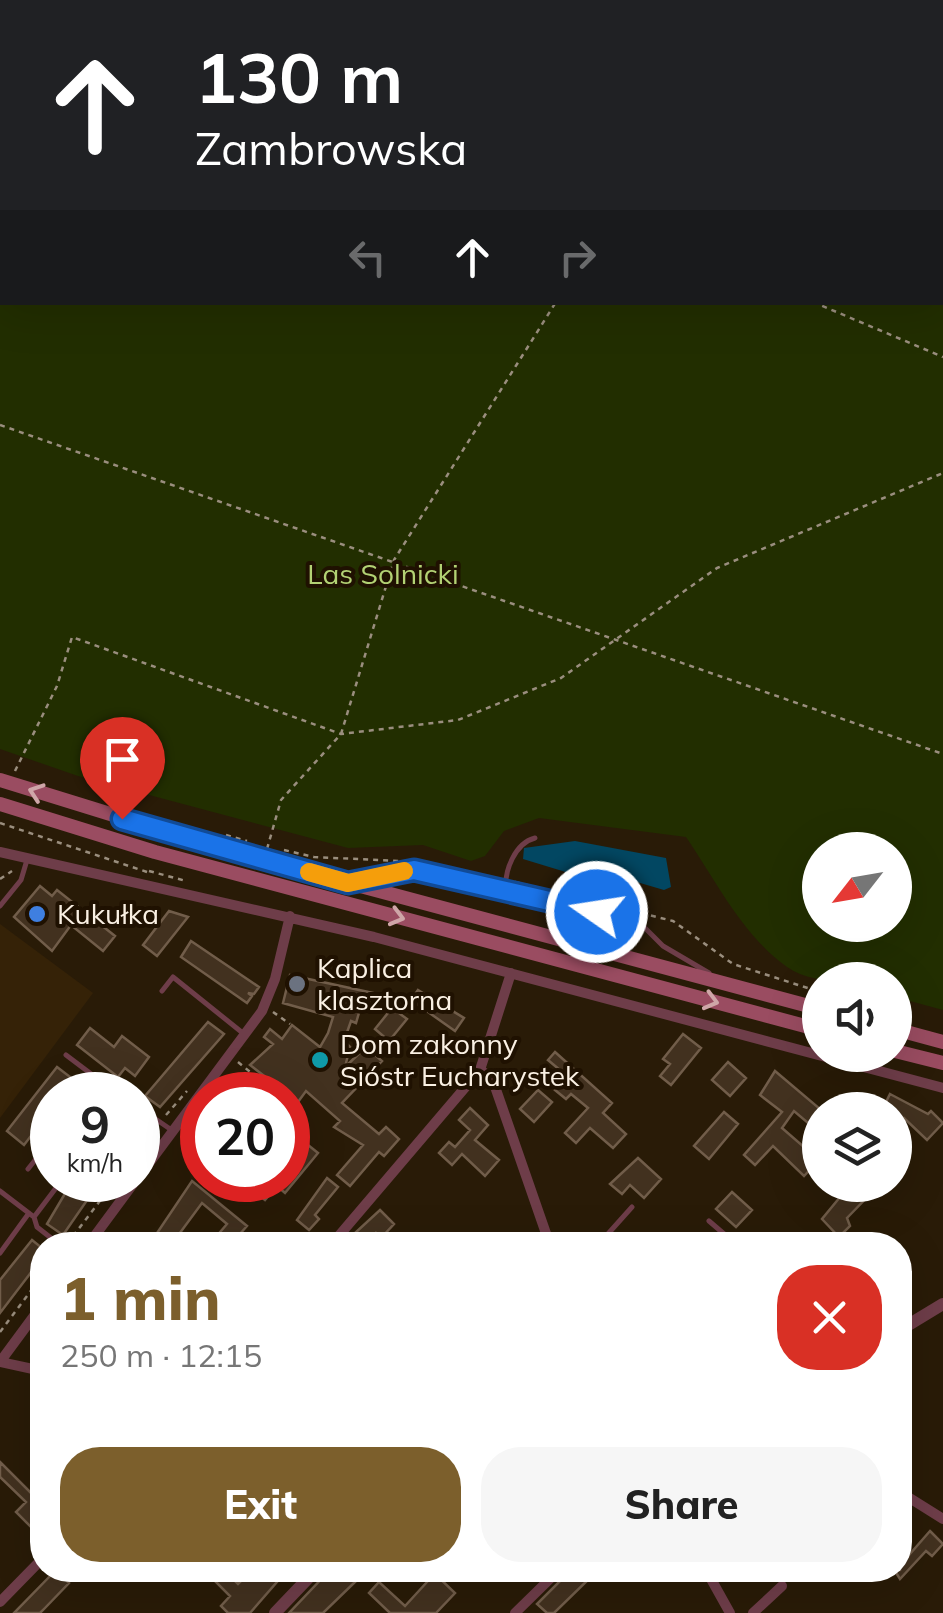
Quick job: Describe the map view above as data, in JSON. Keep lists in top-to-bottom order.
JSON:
{
  "parks": ["Las Solnicki"],
  "places": ["Kukułka", "Kaplica klasztorna", "Dom zakonny Sióstr Eucharystek"],
  "north": "bottom left",
  "page": {
    "turn": ["130 m", "Zambrowska"],
    "speed": "9 km/h",
    "limit": "20",
    "heading": ["1 min", "250 m · 12:15"],
    "buttons": ["Exit", "Share"]
  }
}
